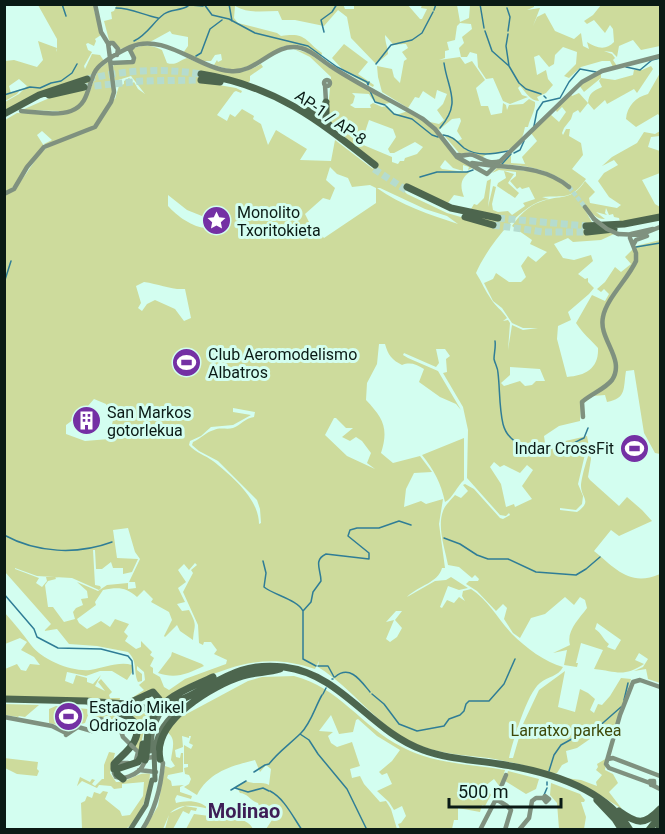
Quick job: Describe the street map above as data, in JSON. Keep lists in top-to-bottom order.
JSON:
{
  "streets": {
    "highway": ["AP-1 / AP-8"]
  },
  "districts": ["Molinao"],
  "parks": ["Larratxo parkea"],
  "places": {
    "place": ["Monolito Txoritokieta"],
    "sports": ["Club Aeromodelismo Albatros", "Indar CrossFit", "Estadio Mikel Odriozola"],
    "building": ["San Markos gotorlekua"]
  },
  "scale_bar": "500 m"
}
